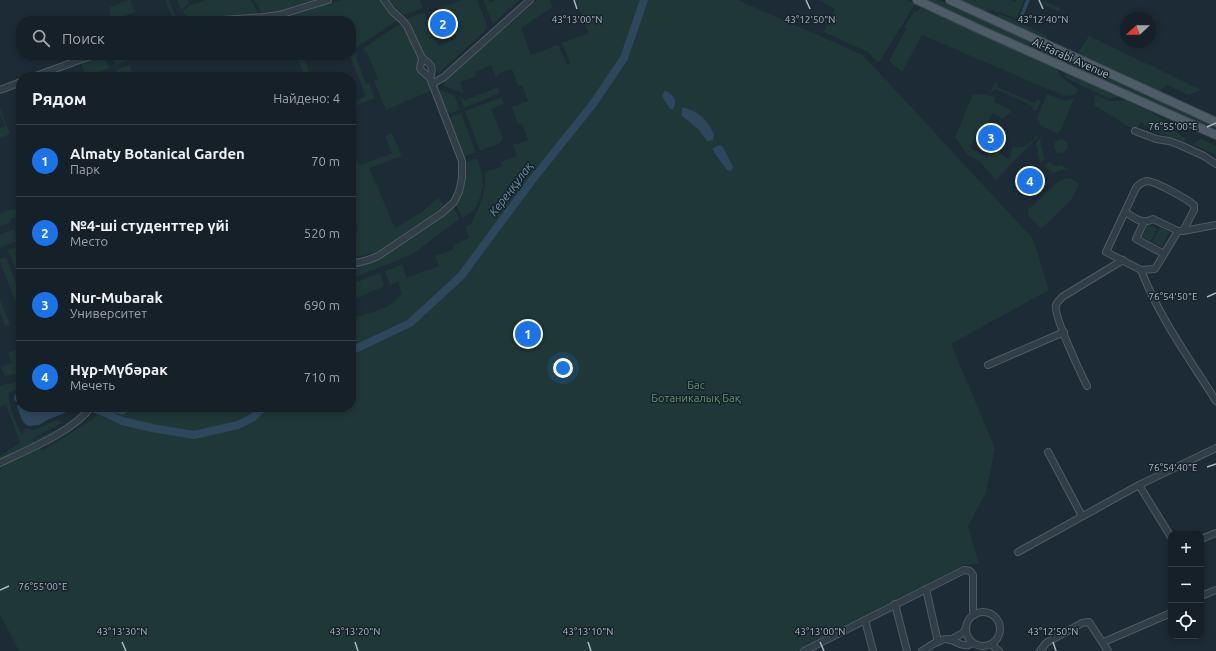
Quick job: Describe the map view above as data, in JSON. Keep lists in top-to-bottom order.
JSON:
{
  "streets": {
    "main road": ["Al-Farabi Avenue"]
  },
  "water": ["Кереңқұлақ"],
  "parks": ["Бас Ботаникалық Бақ"],
  "north": "left",
  "page": {
    "pins": [
      "2",
      "3",
      "4",
      "1"
    ],
    "search": "Поиск",
    "heading": ["Рядом", "Найдено: 4"],
    "list": [
      {
        "mark": "1",
        "name": "Almaty Botanical Garden",
        "note": "Парк",
        "value": "70 m"
      },
      {
        "mark": "2",
        "name": "№4-ші студенттер үйі",
        "note": "Место",
        "value": "520 m"
      },
      {
        "mark": "3",
        "name": "Nur-Mubarak",
        "note": "Университет",
        "value": "690 m"
      },
      {
        "mark": "4",
        "name": "Нұр-Мүбәрак",
        "note": "Мечеть",
        "value": "710 m"
      }
    ],
    "map_buttons": ["+", "−"]
  },
  "coordinates": [
    "43°13'00\"N",
    "43°12'50\"N",
    "43°12'40\"N",
    "76°55'00\"E",
    "76°54'50\"E",
    "76°54'40\"E",
    "43°13'30\"N",
    "43°13'20\"N",
    "43°13'10\"N"
  ]
}
